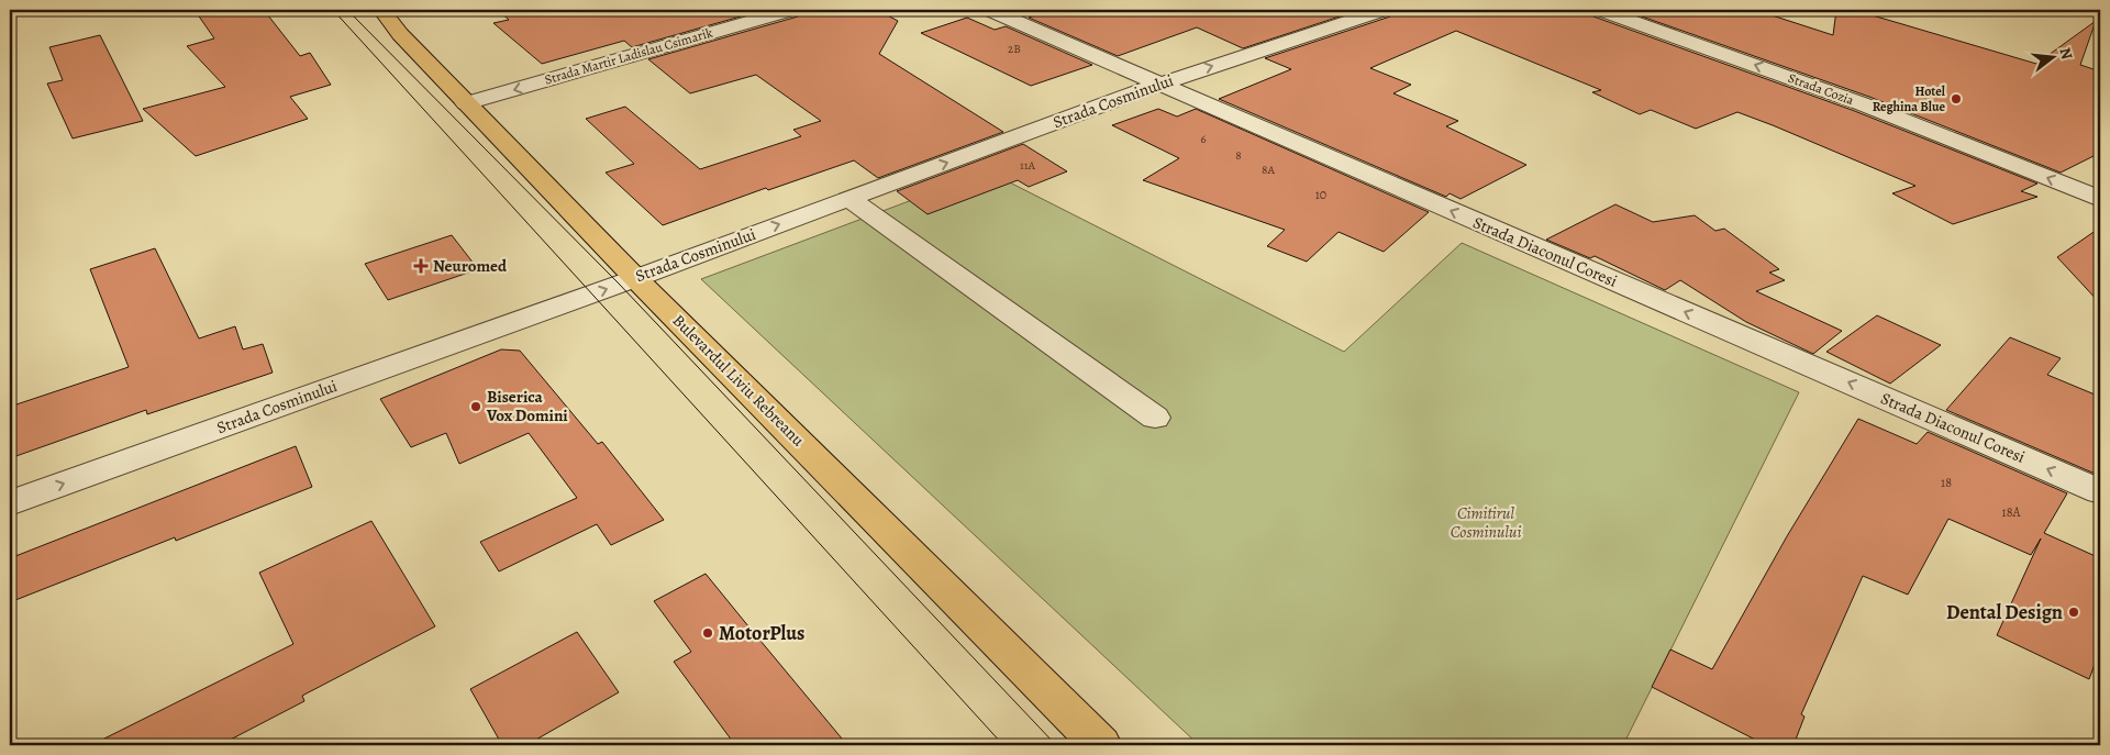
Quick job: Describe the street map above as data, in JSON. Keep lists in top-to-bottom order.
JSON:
{
  "streets": {
    "main road": ["Bulevardul Liviu Rebreanu"],
    "street": [
      "Strada Martir Ladislau Csimarik",
      "Strada Cozia",
      "Strada Cosminului",
      "Strada Diaconul Coresi"
    ]
  },
  "crossings": [
    ["Strada Martir Ladislau Csimarik", "Bulevardul Liviu Rebreanu"],
    ["Strada Cosminului", "Strada Diaconul Coresi"],
    ["Strada Cosminului", "Bulevardul Liviu Rebreanu"]
  ],
  "one_way": [
    "Strada Martir Ladislau Csimarik",
    "Strada Cozia",
    "Strada Cosminului",
    "Strada Diaconul Coresi"
  ],
  "parks": ["Cimitirul Cosminului"],
  "places": {
    "other": [
      "Hotel Reghina Blue",
      "Biserica Vox Domini",
      "Dental Design",
      "MotorPlus"
    ],
    "health": ["Neuromed"]
  },
  "house_numbers": [
    "2B",
    "6",
    "8",
    "11A",
    "8A",
    "10",
    "18",
    "18A"
  ],
  "north": "right"
}
